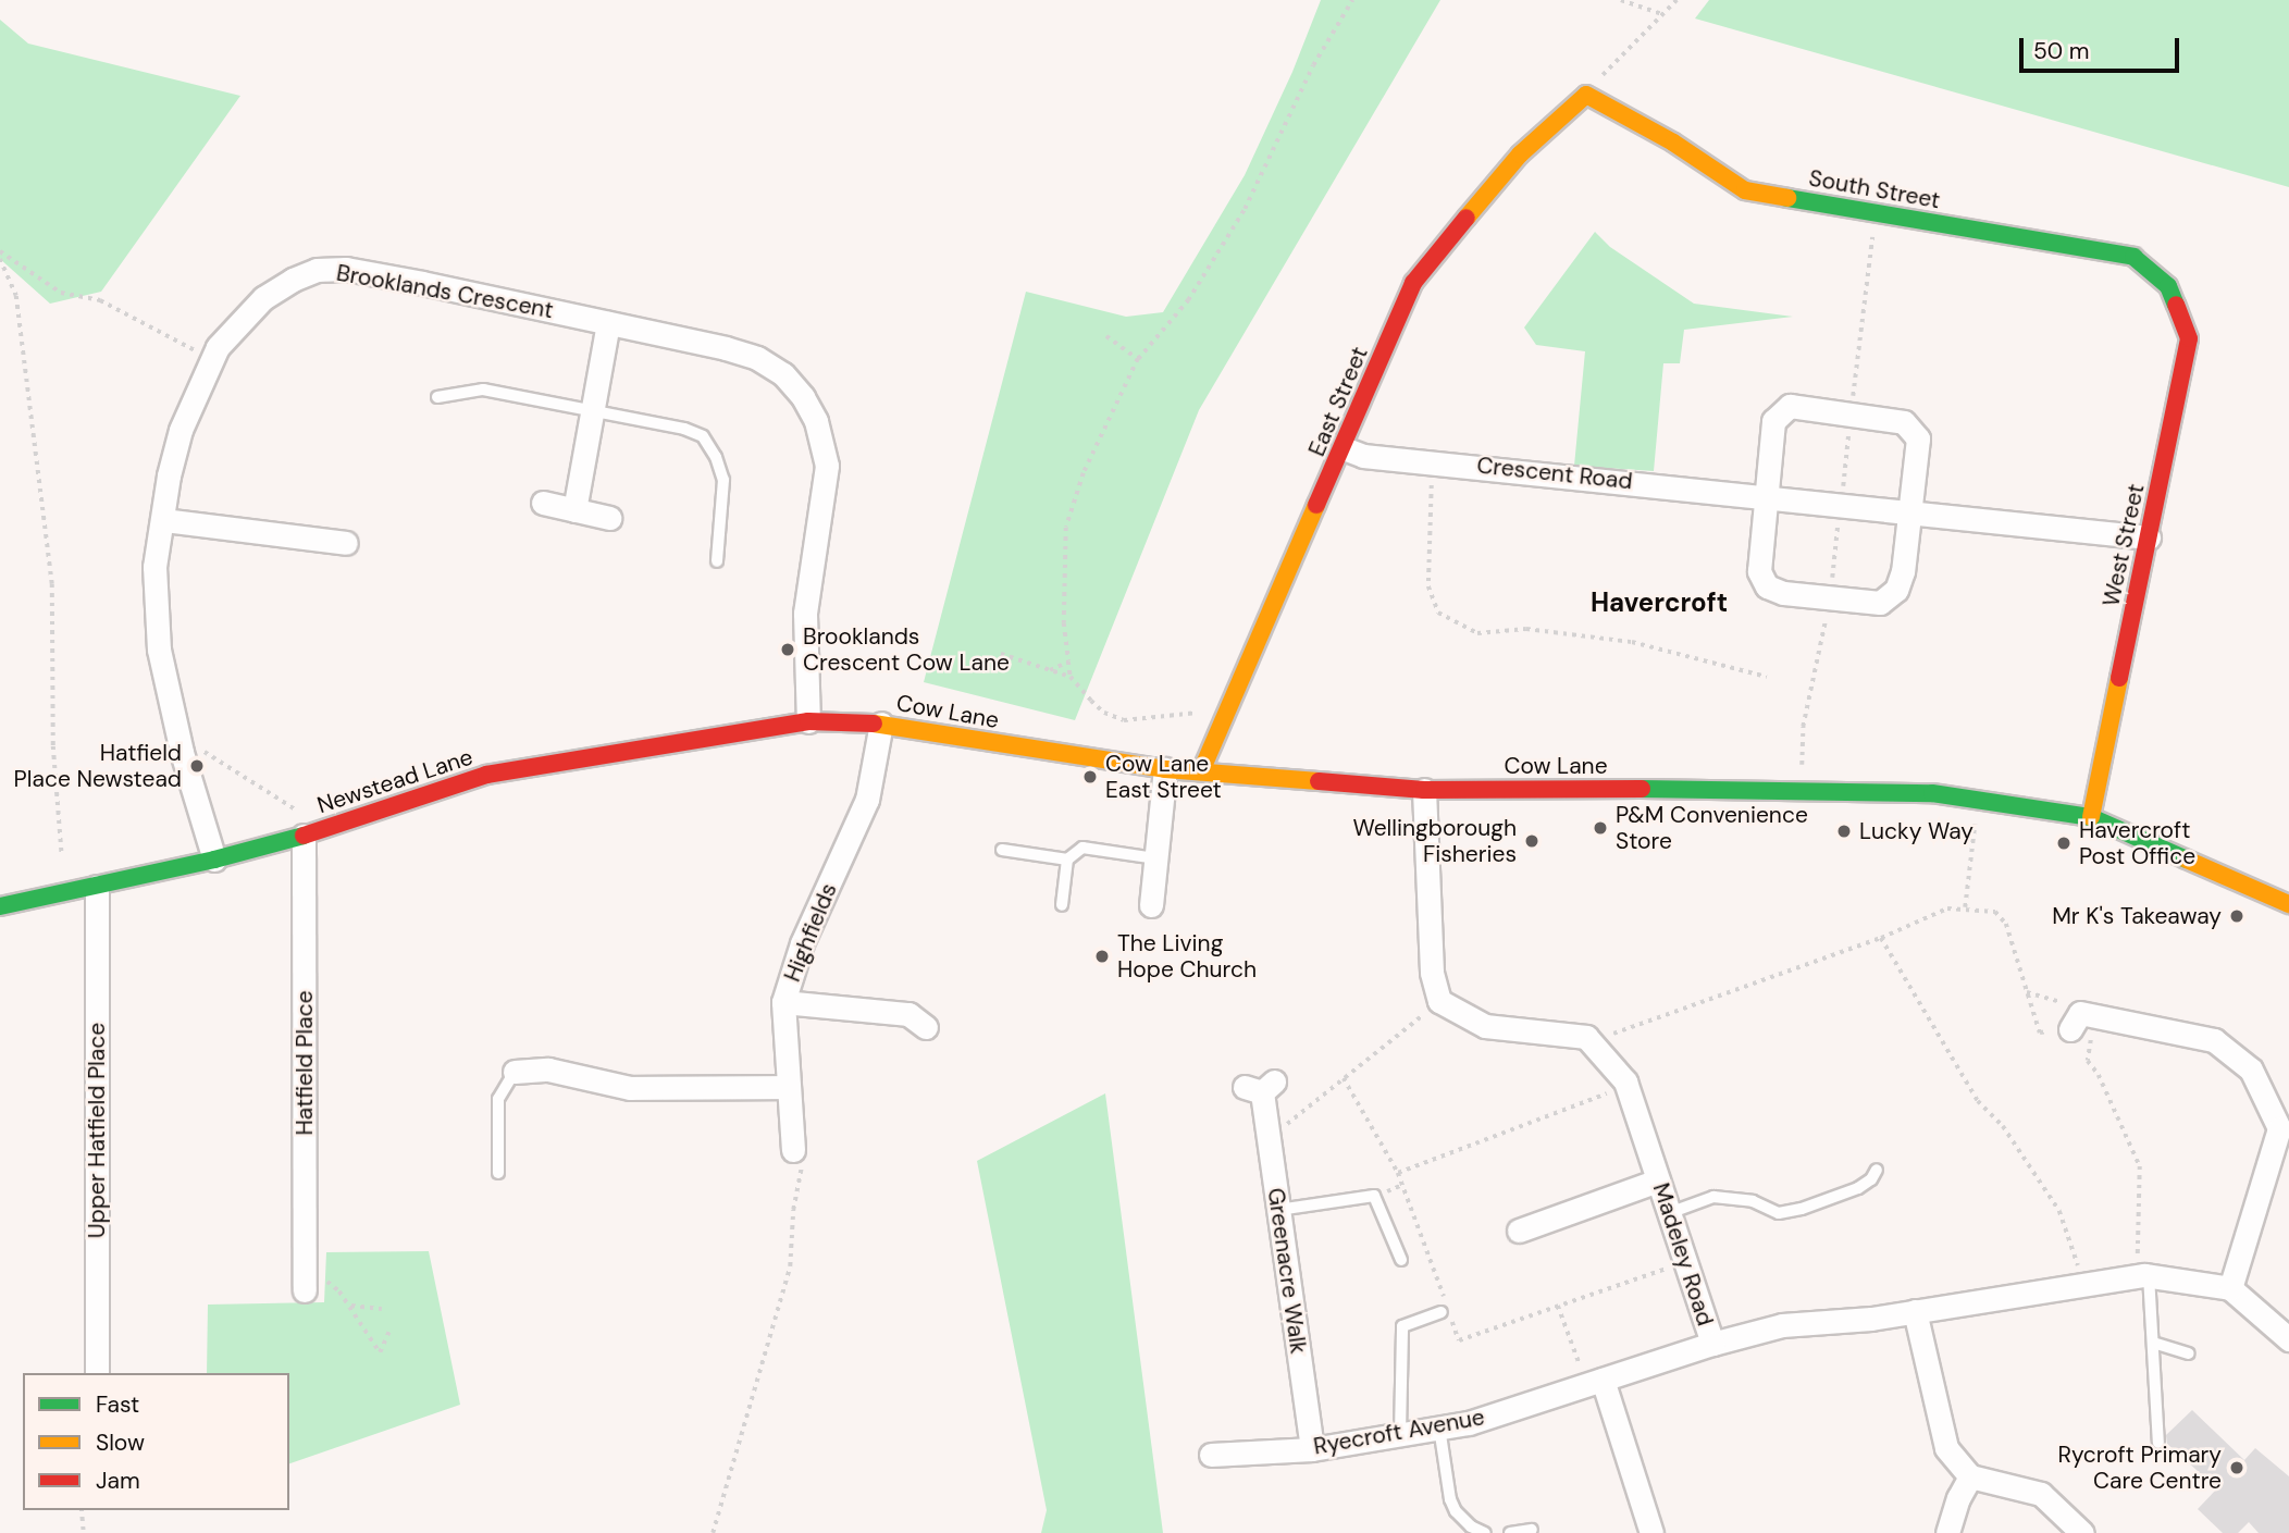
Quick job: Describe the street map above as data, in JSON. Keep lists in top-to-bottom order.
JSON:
{
  "streets": {
    "main road": [
      "South Street",
      "East Street",
      "West Street",
      "Cow Lane",
      "Newstead Lane"
    ],
    "street": [
      "Brooklands Crescent",
      "Crescent Road",
      "Highfields",
      "Hatfield Place",
      "Upper Hatfield Place",
      "Madeley Road",
      "Greenacre Walk",
      "Ryecroft Avenue"
    ]
  },
  "crossings": [
    ["South Street", "East Street"],
    ["South Street", "West Street"],
    ["Brooklands Crescent", "Cow Lane"],
    ["Brooklands Crescent", "Newstead Lane"],
    ["East Street", "Crescent Road"],
    ["East Street", "Cow Lane"],
    ["Crescent Road", "West Street"],
    ["West Street", "Cow Lane"],
    ["Cow Lane", "Newstead Lane"],
    ["Cow Lane", "Highfields"],
    ["Newstead Lane", "Hatfield Place"],
    ["Newstead Lane", "Upper Hatfield Place"],
    ["Madeley Road", "Ryecroft Avenue"],
    ["Greenacre Walk", "Ryecroft Avenue"]
  ],
  "districts": ["Havercroft"],
  "places": [
    "Brooklands Crescent Cow Lane",
    "Hatfield Place Newstead",
    "Cow Lane East Street",
    "P&M Convenience Store",
    "Lucky Way",
    "Wellingborough Fisheries",
    "Havercroft Post Office",
    "Mr K's Takeaway",
    "The Living Hope Church",
    "Rycroft Primary Care Centre"
  ],
  "legend": ["Fast", "Slow", "Jam"],
  "scale_bar": "50 m"
}
